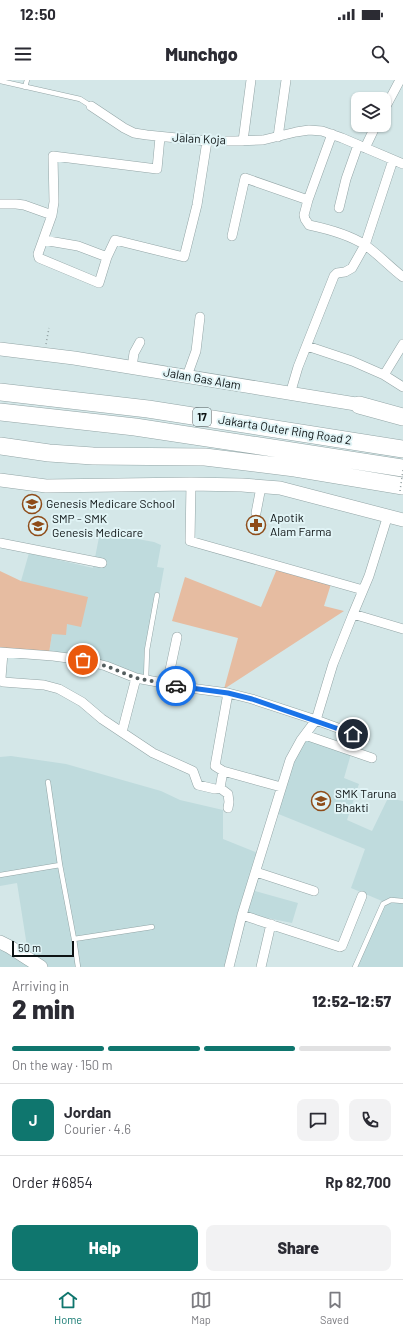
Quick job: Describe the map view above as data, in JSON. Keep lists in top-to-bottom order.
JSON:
{
  "streets": {
    "highway": ["17", "Jakarta Outer Ring Road 2"],
    "main road": ["Jalan Gas Alam"],
    "street": ["Jalan Koja"]
  },
  "places": {
    "school or university": ["Genesis Medicare School", "SMP - SMK Genesis Medicare", "SMK Taruna Bhakti"],
    "pharmacy": ["Apotik Alam Farma"]
  },
  "scale_bar": "50 m",
  "page": {
    "status": "12:50",
    "header": "Munchgo",
    "scale": "50 m",
    "heading": ["2 min", "Arriving in", "12:52–12:57"],
    "panel": [
      "Jordan",
      "Courier · 4.6",
      "Order #6854",
      "Rp 82,700"
    ],
    "bar": "On the way · 150 m",
    "round": "J",
    "buttons": ["Help", "Share"],
    "tabs": ["Home", "Map", "Saved"]
  }
}
